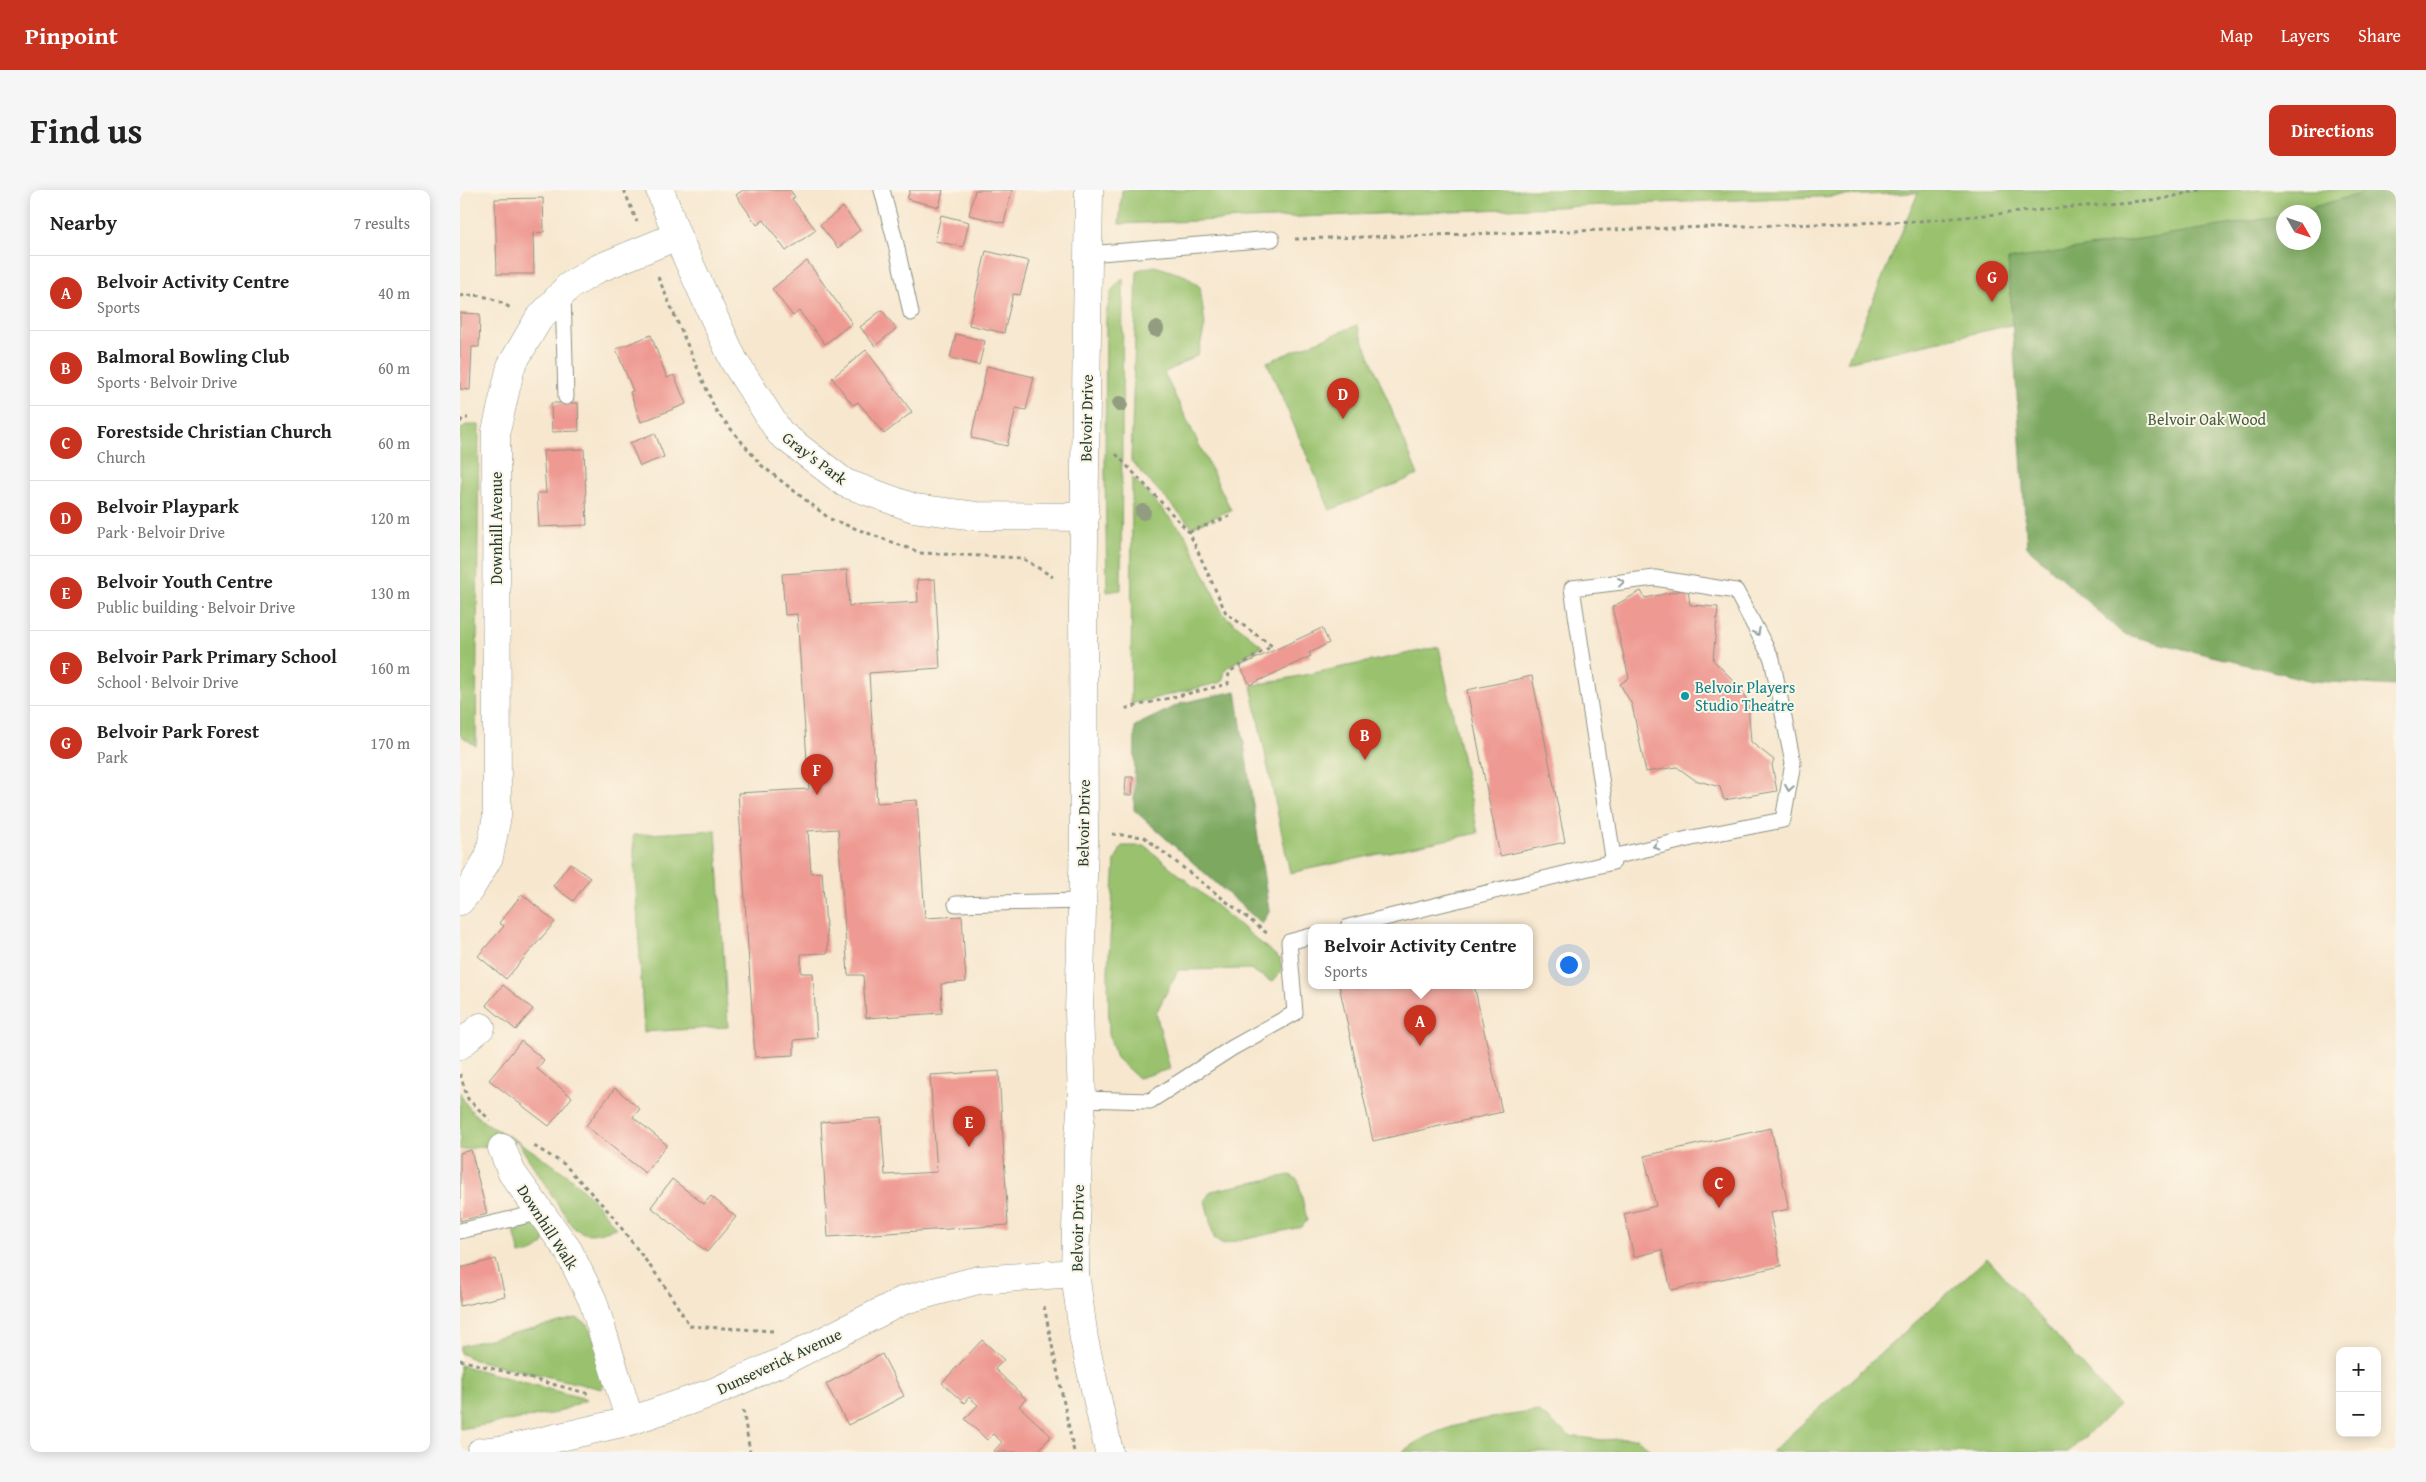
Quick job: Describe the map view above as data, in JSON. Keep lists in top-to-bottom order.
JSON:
{
  "streets": {
    "street": [
      "Belvoir Drive",
      "Gray's Park",
      "Downhill Avenue",
      "Downhill Walk",
      "Dunseverick Avenue"
    ]
  },
  "crossings": [
    ["Belvoir Drive", "Gray's Park"],
    ["Belvoir Drive", "Dunseverick Avenue"],
    ["Gray's Park", "Downhill Avenue"],
    ["Downhill Walk", "Dunseverick Avenue"]
  ],
  "parks": ["Belvoir Oak Wood"],
  "places": ["Belvoir Players Studio Theatre"],
  "north": "bottom right",
  "page": {
    "header": "Pinpoint",
    "nav": ["Map", "Layers", "Share"],
    "title": "Find us",
    "buttons": "Directions",
    "heading": ["Nearby", "7 results"],
    "list": [
      {
        "mark": "A",
        "name": "Belvoir Activity Centre",
        "note": "Sports",
        "value": "40 m"
      },
      {
        "mark": "B",
        "name": "Balmoral Bowling Club",
        "note": "Sports · Belvoir Drive",
        "value": "60 m"
      },
      {
        "mark": "C",
        "name": "Forestside Christian Church",
        "note": "Church",
        "value": "60 m"
      },
      {
        "mark": "D",
        "name": "Belvoir Playpark",
        "note": "Park · Belvoir Drive",
        "value": "120 m"
      },
      {
        "mark": "E",
        "name": "Belvoir Youth Centre",
        "note": "Public building · Belvoir Drive",
        "value": "130 m"
      },
      {
        "mark": "F",
        "name": "Belvoir Park Primary School",
        "note": "School · Belvoir Drive",
        "value": "160 m"
      },
      {
        "mark": "G",
        "name": "Belvoir Park Forest",
        "note": "Park",
        "value": "170 m"
      }
    ],
    "pins": [
      "G",
      "D",
      "B",
      "F",
      "A",
      "E",
      "C"
    ],
    "popup": ["Belvoir Activity Centre", "Sports"],
    "map_buttons": ["+", "−"]
  }
}
